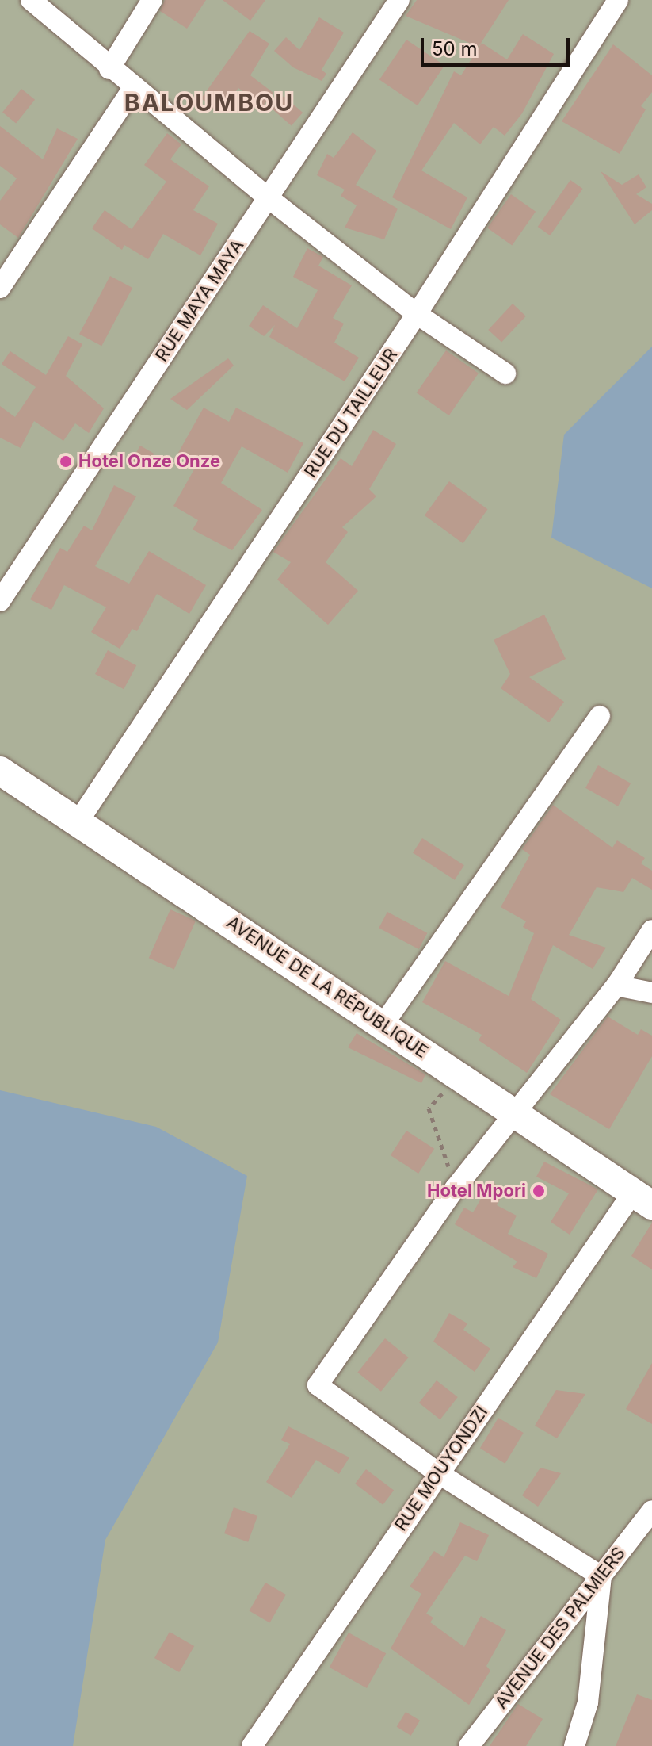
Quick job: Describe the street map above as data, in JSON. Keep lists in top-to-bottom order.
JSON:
{
  "streets": {
    "street": [
      "RUE MAYA MAYA",
      "RUE DU TAILLEUR",
      "AVENUE DE LA RÉPUBLIQUE",
      "RUE MOUYONDZI",
      "AVENUE DES PALMIERS"
    ]
  },
  "crossings": [
    ["RUE DU TAILLEUR", "AVENUE DE LA RÉPUBLIQUE"],
    ["AVENUE DE LA RÉPUBLIQUE", "RUE MOUYONDZI"]
  ],
  "districts": ["BALOUMBOU"],
  "places": ["Hotel Onze Onze", "Hotel Mpori"],
  "scale_bar": "50 m"
}
